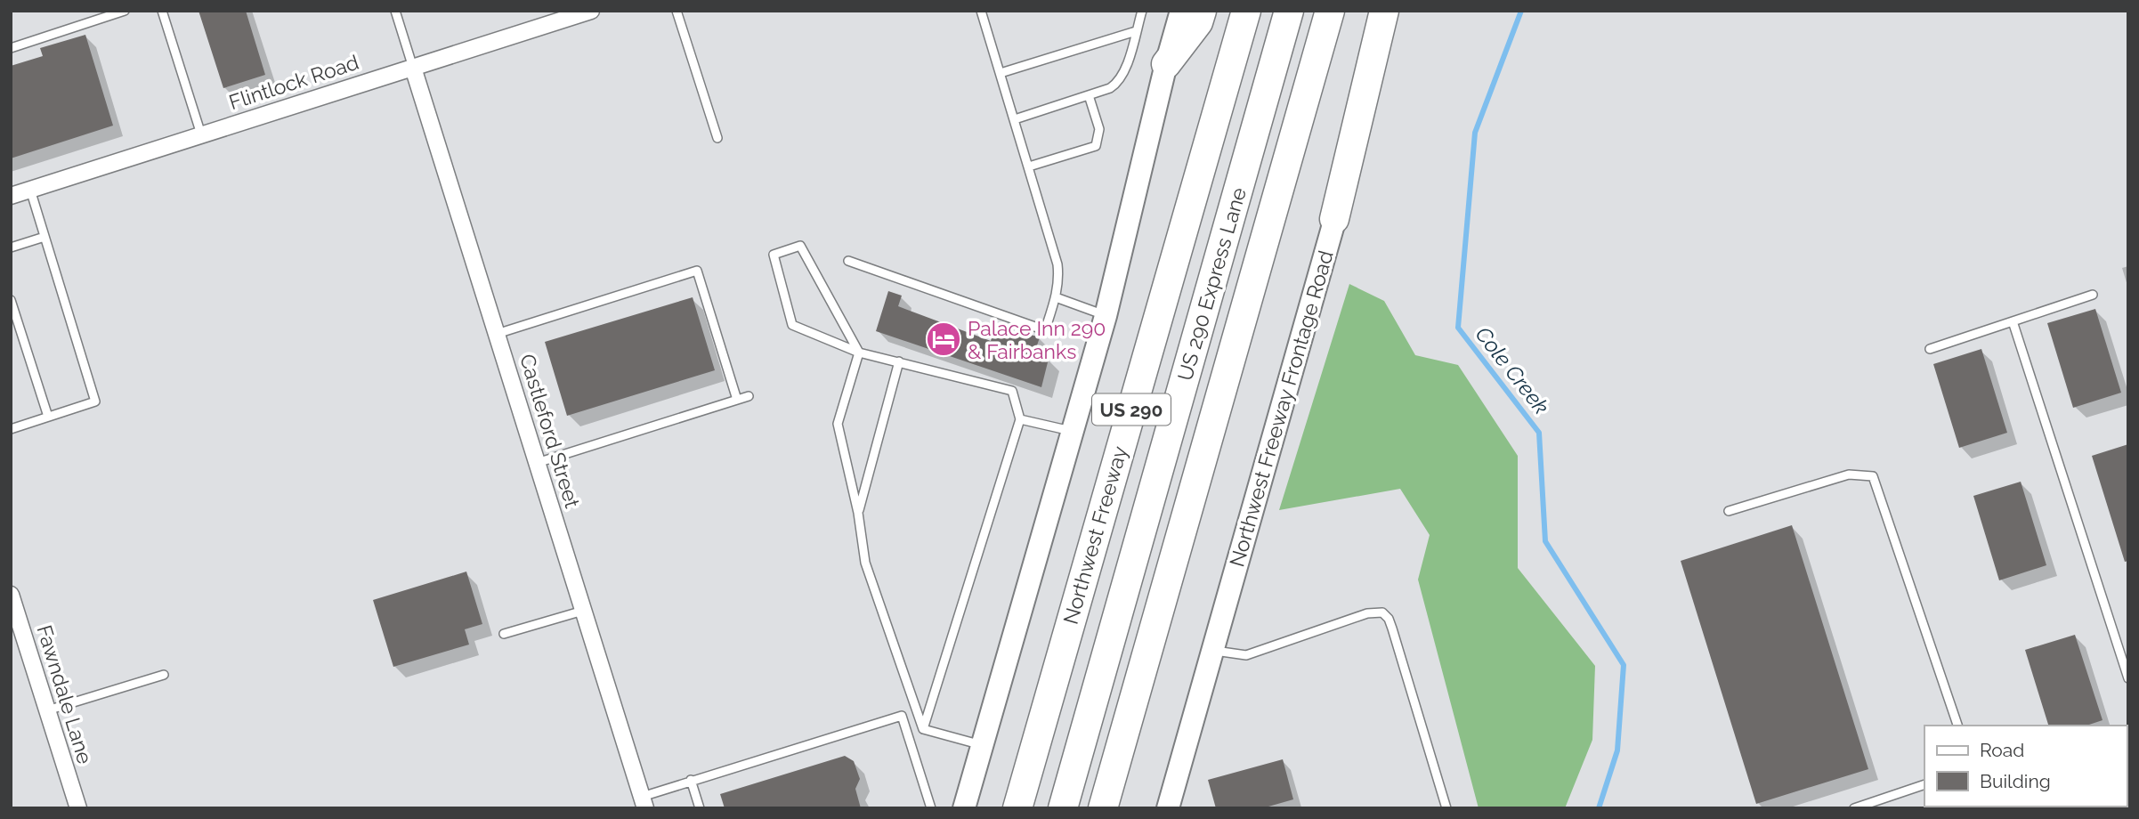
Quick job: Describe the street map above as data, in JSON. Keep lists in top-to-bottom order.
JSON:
{
  "streets": {
    "highway": ["US 290 Express Lane", "US 290", "Northwest Freeway"],
    "main road": ["Northwest Freeway Frontage Road"],
    "street": ["Flintlock Road", "Castleford Street", "Fawndale Lane"]
  },
  "crossings": [
    ["Flintlock Road", "Castleford Street"]
  ],
  "water": ["Cole Creek"],
  "places": {
    "hotel": ["Palace Inn 290 & Fairbanks"]
  },
  "legend": ["Road", "Building"]
}
